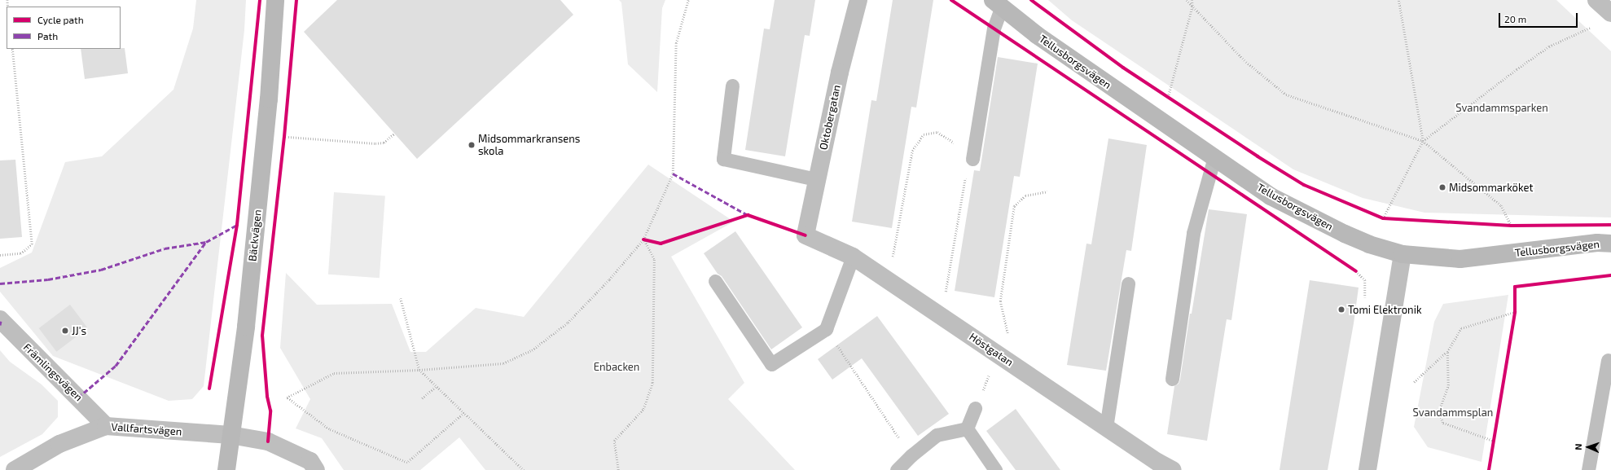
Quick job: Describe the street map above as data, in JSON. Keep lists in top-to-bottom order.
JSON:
{
  "streets": {
    "street": [
      "Tellusborgsvägen",
      "Oktobergatan",
      "Bäckvägen",
      "Höstgatan",
      "Främlingsvägen",
      "Vallfartsvägen"
    ]
  },
  "crossings": [
    ["Oktobergatan", "Höstgatan"],
    ["Bäckvägen", "Vallfartsvägen"],
    ["Främlingsvägen", "Vallfartsvägen"]
  ],
  "parks": ["Svandammsparken", "Enbacken", "Svandammsplan"],
  "places": [
    "Midsommarkransens skola",
    "Midsommarköket",
    "Tomi Elektronik",
    "JJ's"
  ],
  "legend": ["Cycle path", "Path"],
  "scale_bar": "20 m",
  "north": "left"
}
